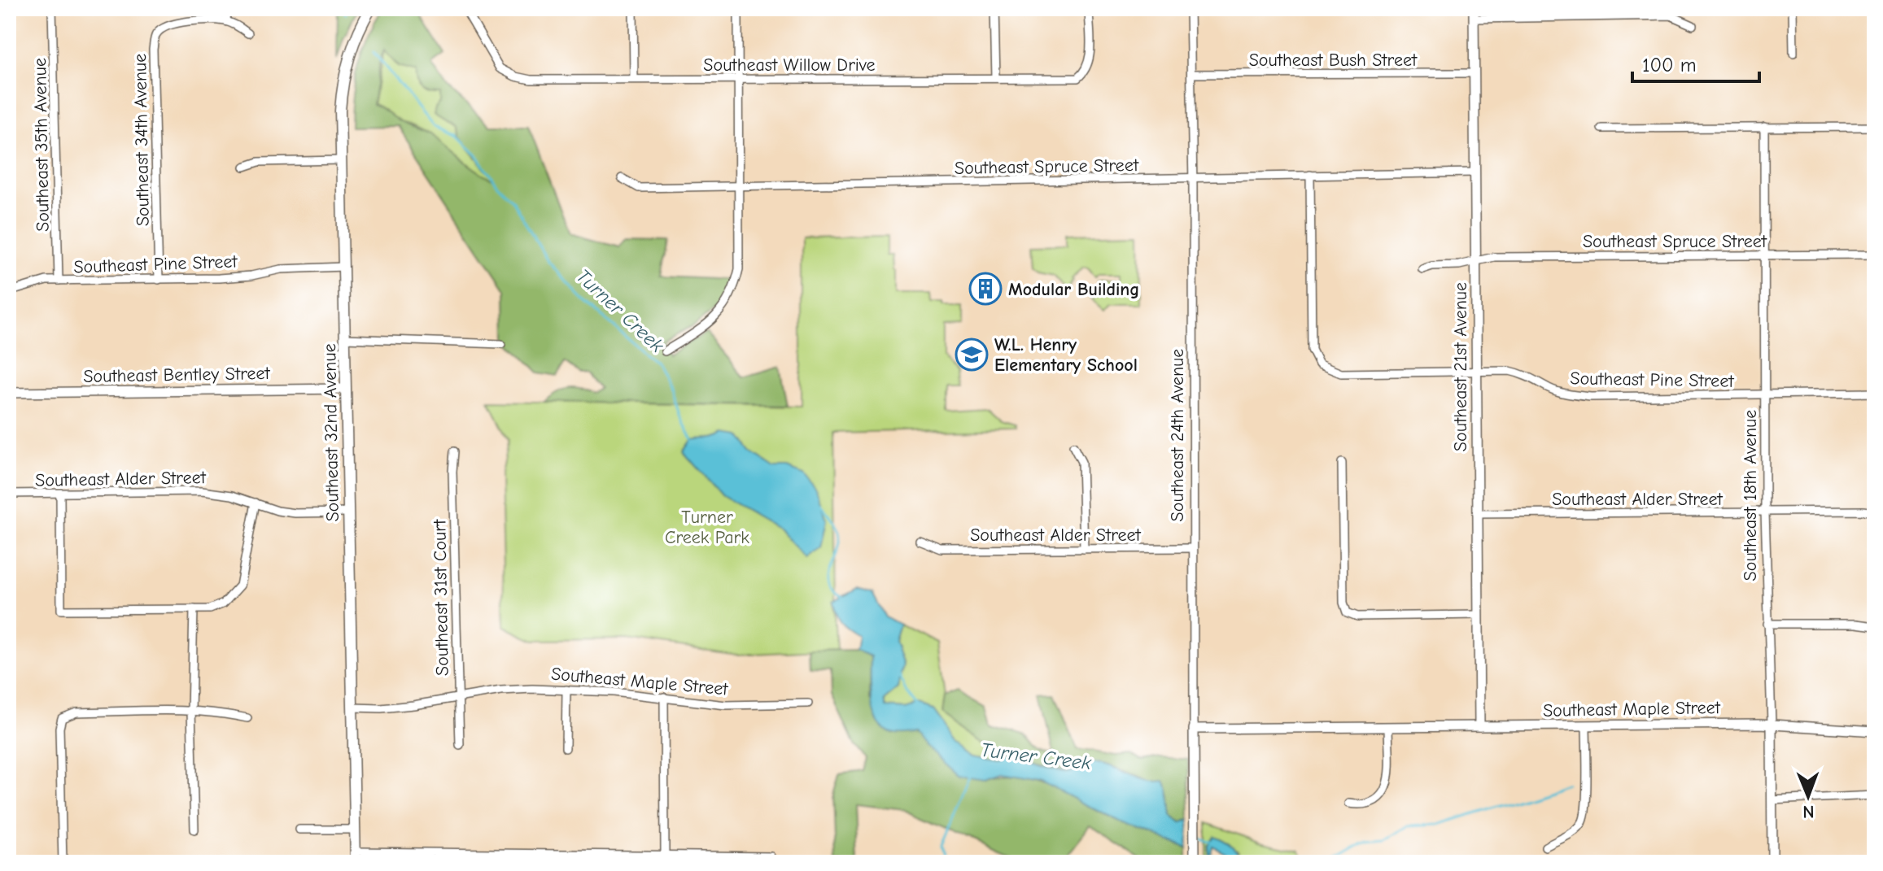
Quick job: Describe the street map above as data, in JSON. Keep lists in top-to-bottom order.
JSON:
{
  "streets": {
    "main road": ["Southeast 32nd Avenue"],
    "street": [
      "Southeast Bush Street",
      "Southeast Willow Drive",
      "Southeast 34th Avenue",
      "Southeast 35th Avenue",
      "Southeast Spruce Street",
      "Southeast Pine Street",
      "Southeast 21st Avenue",
      "Southeast Bentley Street",
      "Southeast 24th Avenue",
      "Southeast Alder Street",
      "Southeast 18th Avenue",
      "Southeast 31st Court",
      "Southeast Maple Street"
    ]
  },
  "crossings": [
    ["Southeast Bush Street", "Southeast 21st Avenue"],
    ["Southeast Bush Street", "Southeast 24th Avenue"],
    ["Southeast 34th Avenue", "Southeast Pine Street"],
    ["Southeast 35th Avenue", "Southeast Pine Street"],
    ["Southeast Spruce Street", "Southeast Pine Street"],
    ["Southeast Spruce Street", "Southeast 21st Avenue"],
    ["Southeast Spruce Street", "Southeast 24th Avenue"],
    ["Southeast Spruce Street", "Southeast 18th Avenue"],
    ["Southeast Pine Street", "Southeast 21st Avenue"],
    ["Southeast Pine Street", "Southeast 32nd Avenue"],
    ["Southeast Pine Street", "Southeast 18th Avenue"],
    ["Southeast 21st Avenue", "Southeast Alder Street"],
    ["Southeast 21st Avenue", "Southeast Maple Street"],
    ["Southeast Bentley Street", "Southeast 32nd Avenue"],
    ["Southeast 32nd Avenue", "Southeast Alder Street"],
    ["Southeast 32nd Avenue", "Southeast Maple Street"],
    ["Southeast 24th Avenue", "Southeast Alder Street"],
    ["Southeast 24th Avenue", "Southeast Maple Street"],
    ["Southeast Alder Street", "Southeast 18th Avenue"],
    ["Southeast 18th Avenue", "Southeast Maple Street"],
    ["Southeast 31st Court", "Southeast Maple Street"]
  ],
  "water": ["Turner Creek"],
  "parks": ["Turner Creek Park"],
  "places": {
    "building": ["Modular Building"],
    "school or university": ["W.L. Henry Elementary School"]
  },
  "scale_bar": "100 m",
  "north": "bottom"
}
